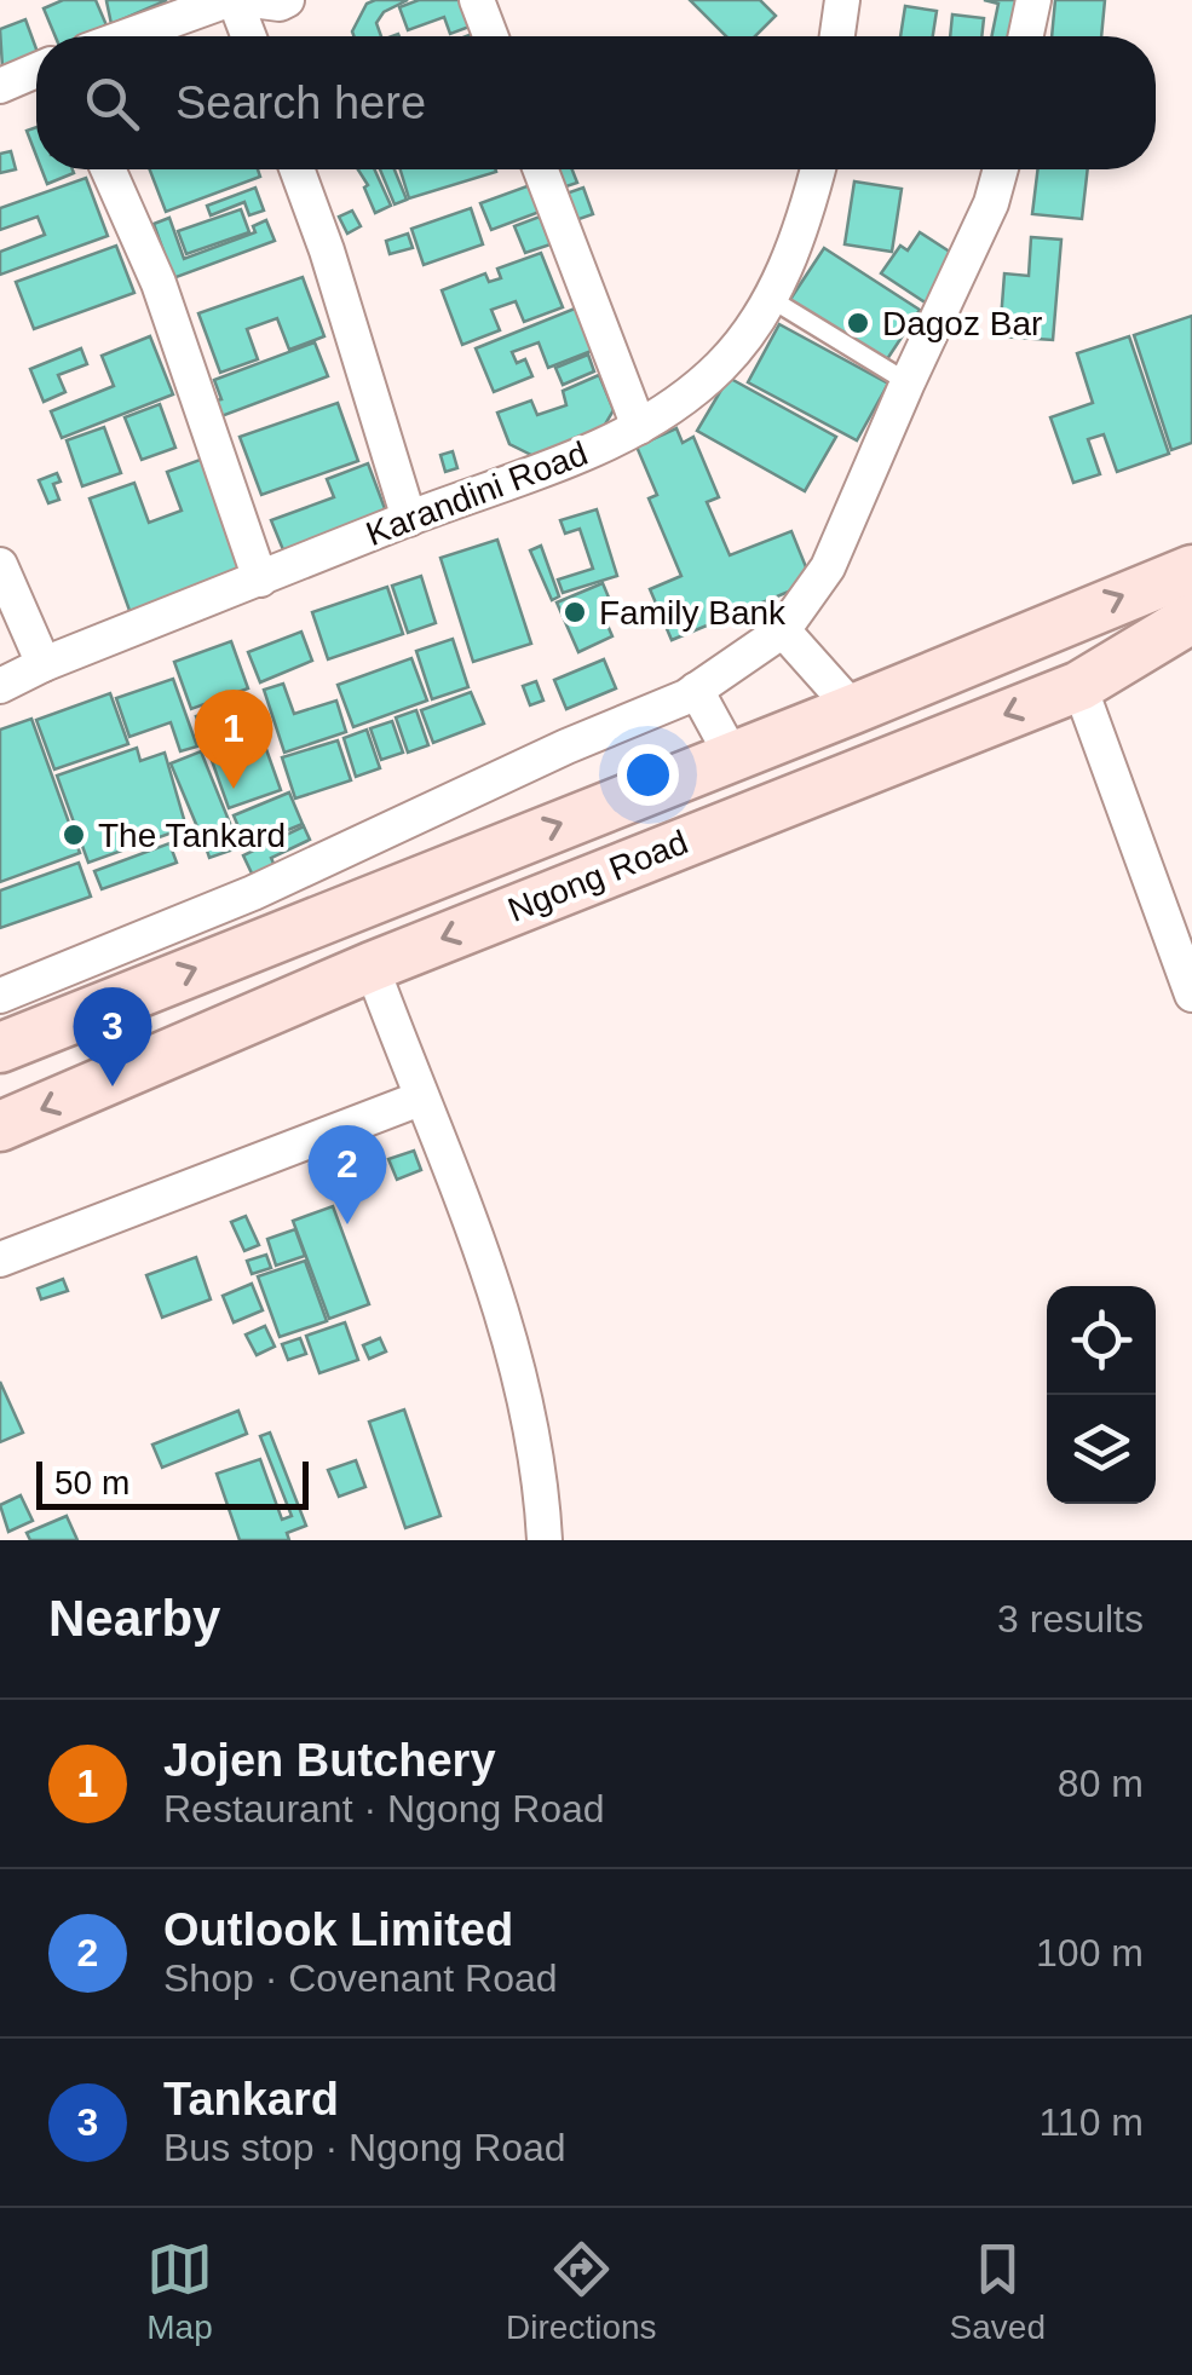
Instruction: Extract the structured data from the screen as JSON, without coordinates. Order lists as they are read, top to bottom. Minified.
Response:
{"streets":{"main road":["Ngong Road"],"street":["Karandini Road"]},"places":["Dagoz Bar","Family Bank","The Tankard"],"scale_bar":"50 m","page":{"search":"Search here","pins":["1","3","2"],"scale":"50 m","heading":["Nearby","3 results"],"list":[{"mark":"1","name":"Jojen Butchery","note":"Restaurant · Ngong Road","value":"80 m"},{"mark":"2","name":"Outlook Limited","note":"Shop · Covenant Road","value":"100 m"},{"mark":"3","name":"Tankard","note":"Bus stop · Ngong Road","value":"110 m"}],"nav":["Map","Directions","Saved"]}}
